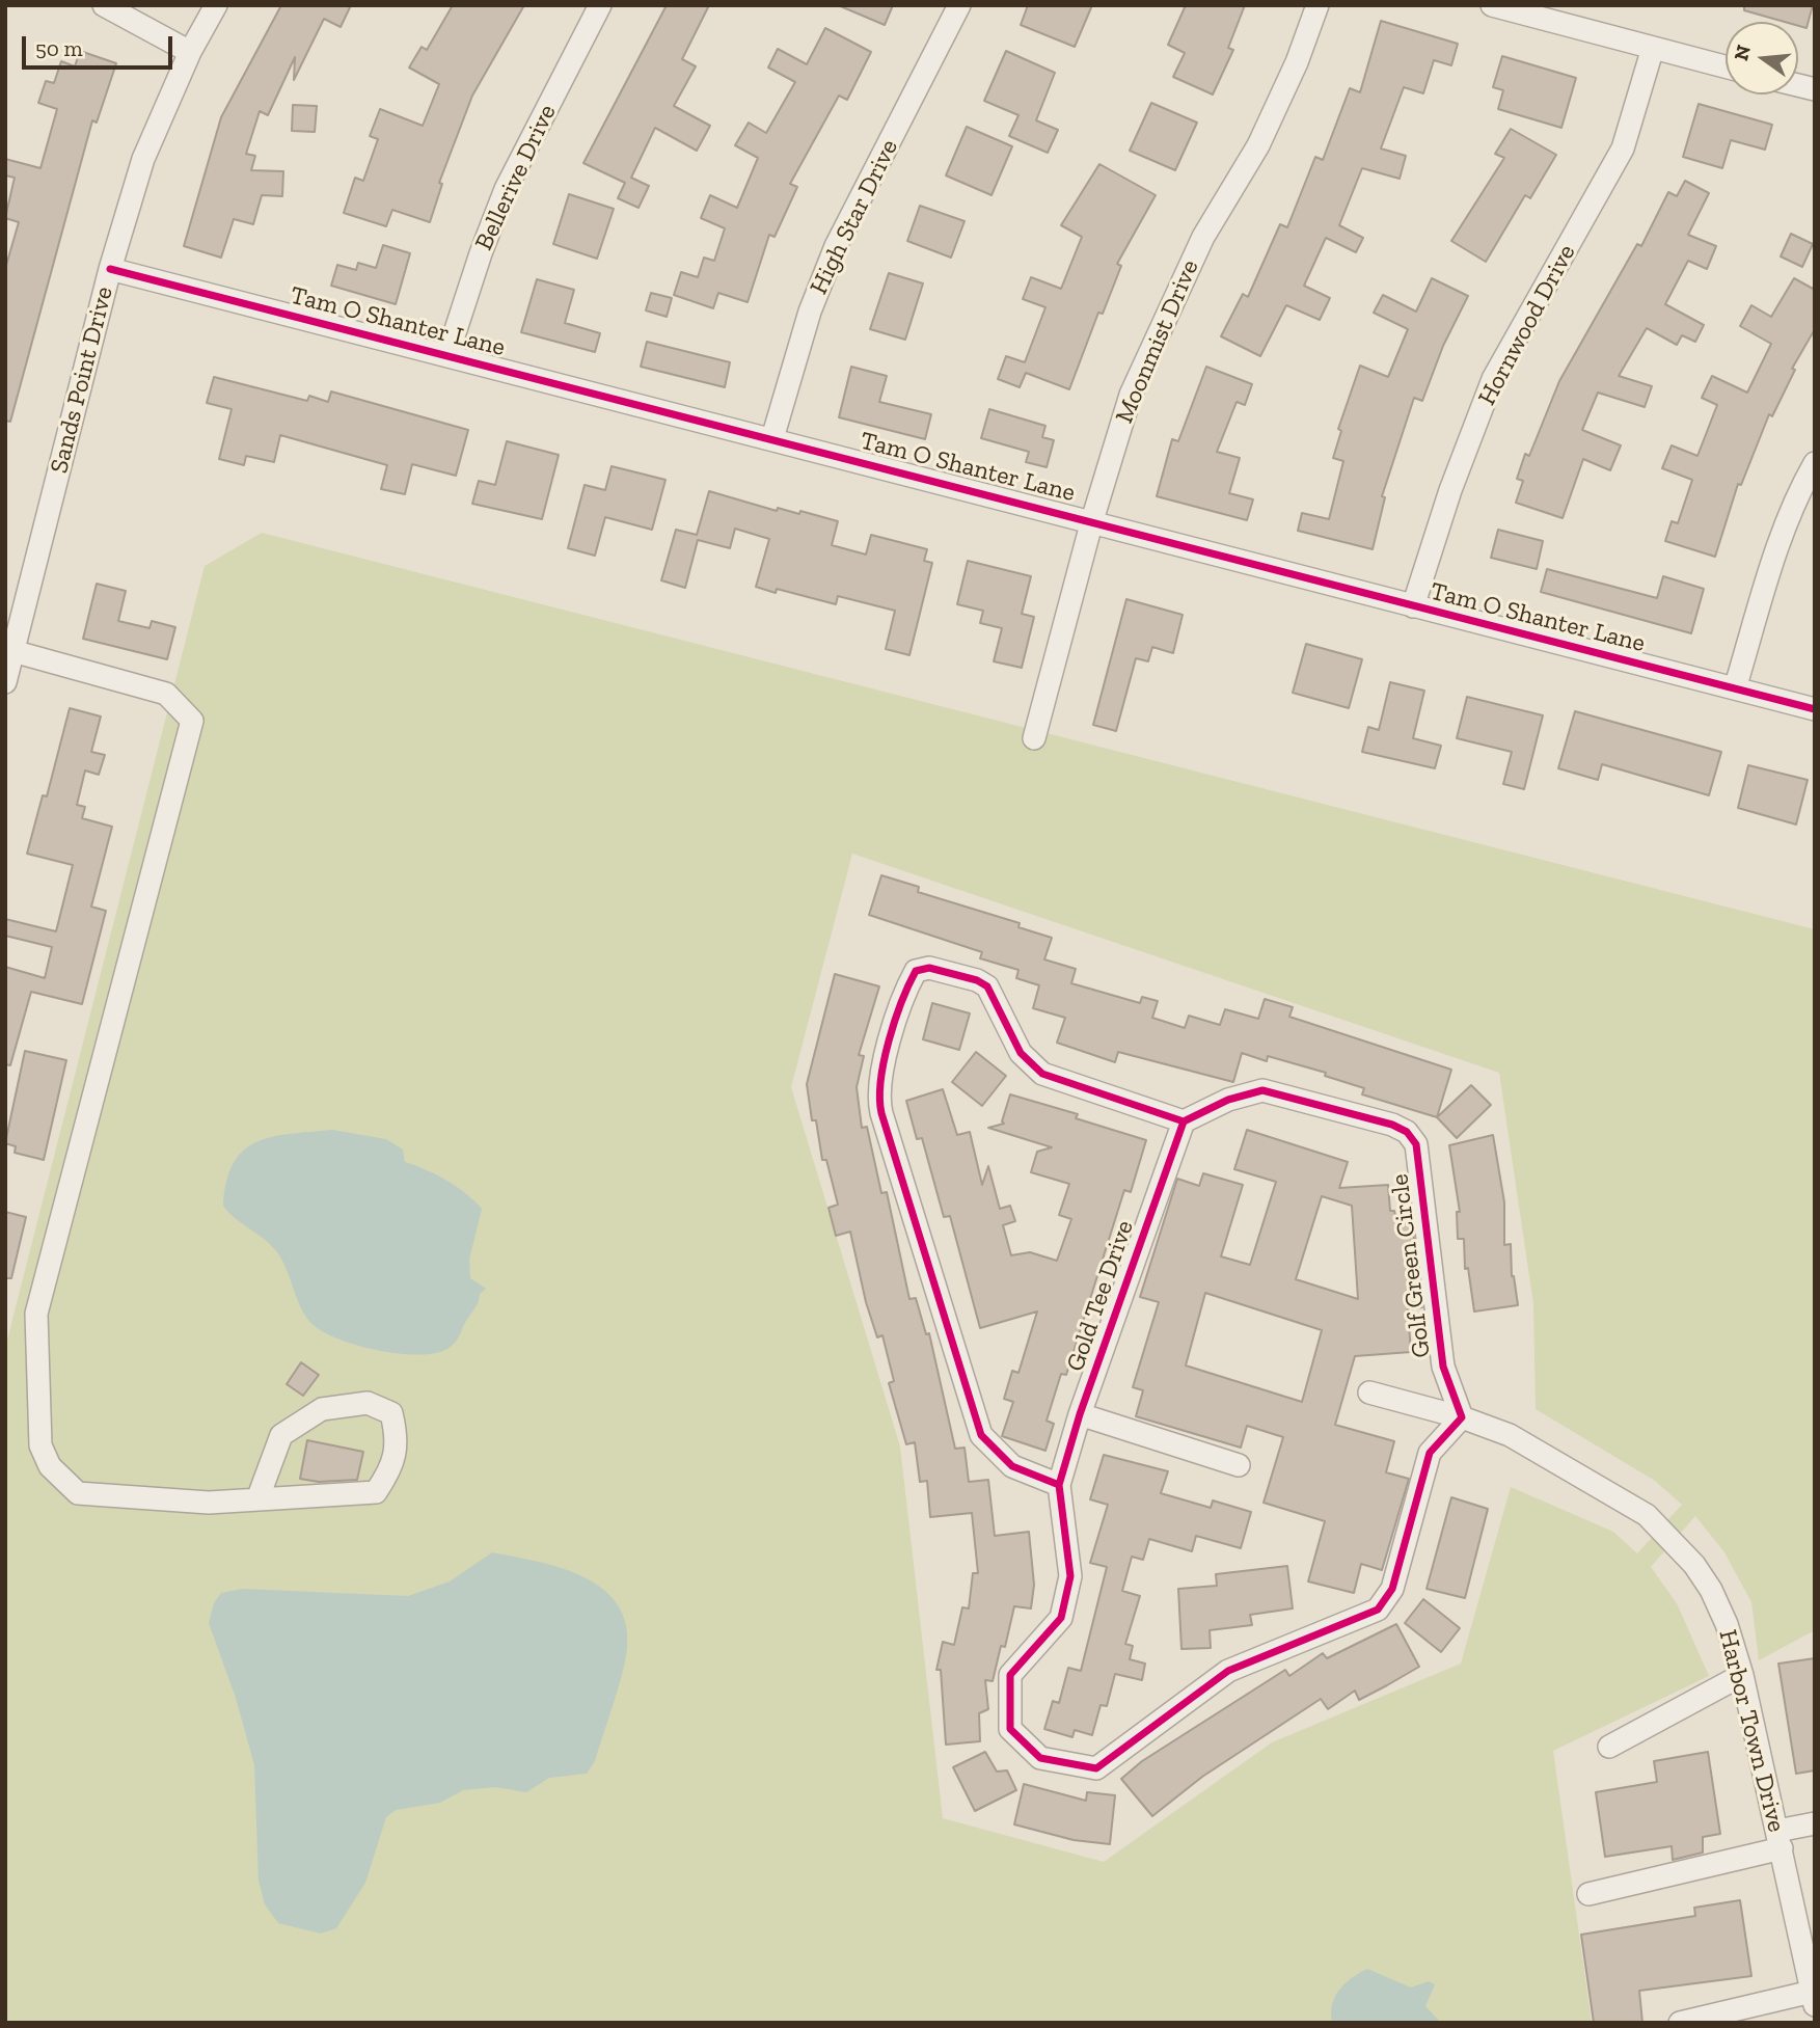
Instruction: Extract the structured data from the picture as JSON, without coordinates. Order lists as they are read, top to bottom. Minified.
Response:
{"streets":{"street":["Bellerive Drive","High Star Drive","Tam O Shanter Lane","Hornwood Drive","Moonmist Drive","Sands Point Drive","Golf Green Circle","Gold Tee Drive","Harbor Town Drive"]},"crossings":[["Bellerive Drive","Tam O Shanter Lane"],["High Star Drive","Tam O Shanter Lane"],["Tam O Shanter Lane","Hornwood Drive"],["Tam O Shanter Lane","Moonmist Drive"],["Tam O Shanter Lane","Sands Point Drive"],["Golf Green Circle","Gold Tee Drive"],["Golf Green Circle","Harbor Town Drive"]],"scale_bar":"50 m","north":"left"}
